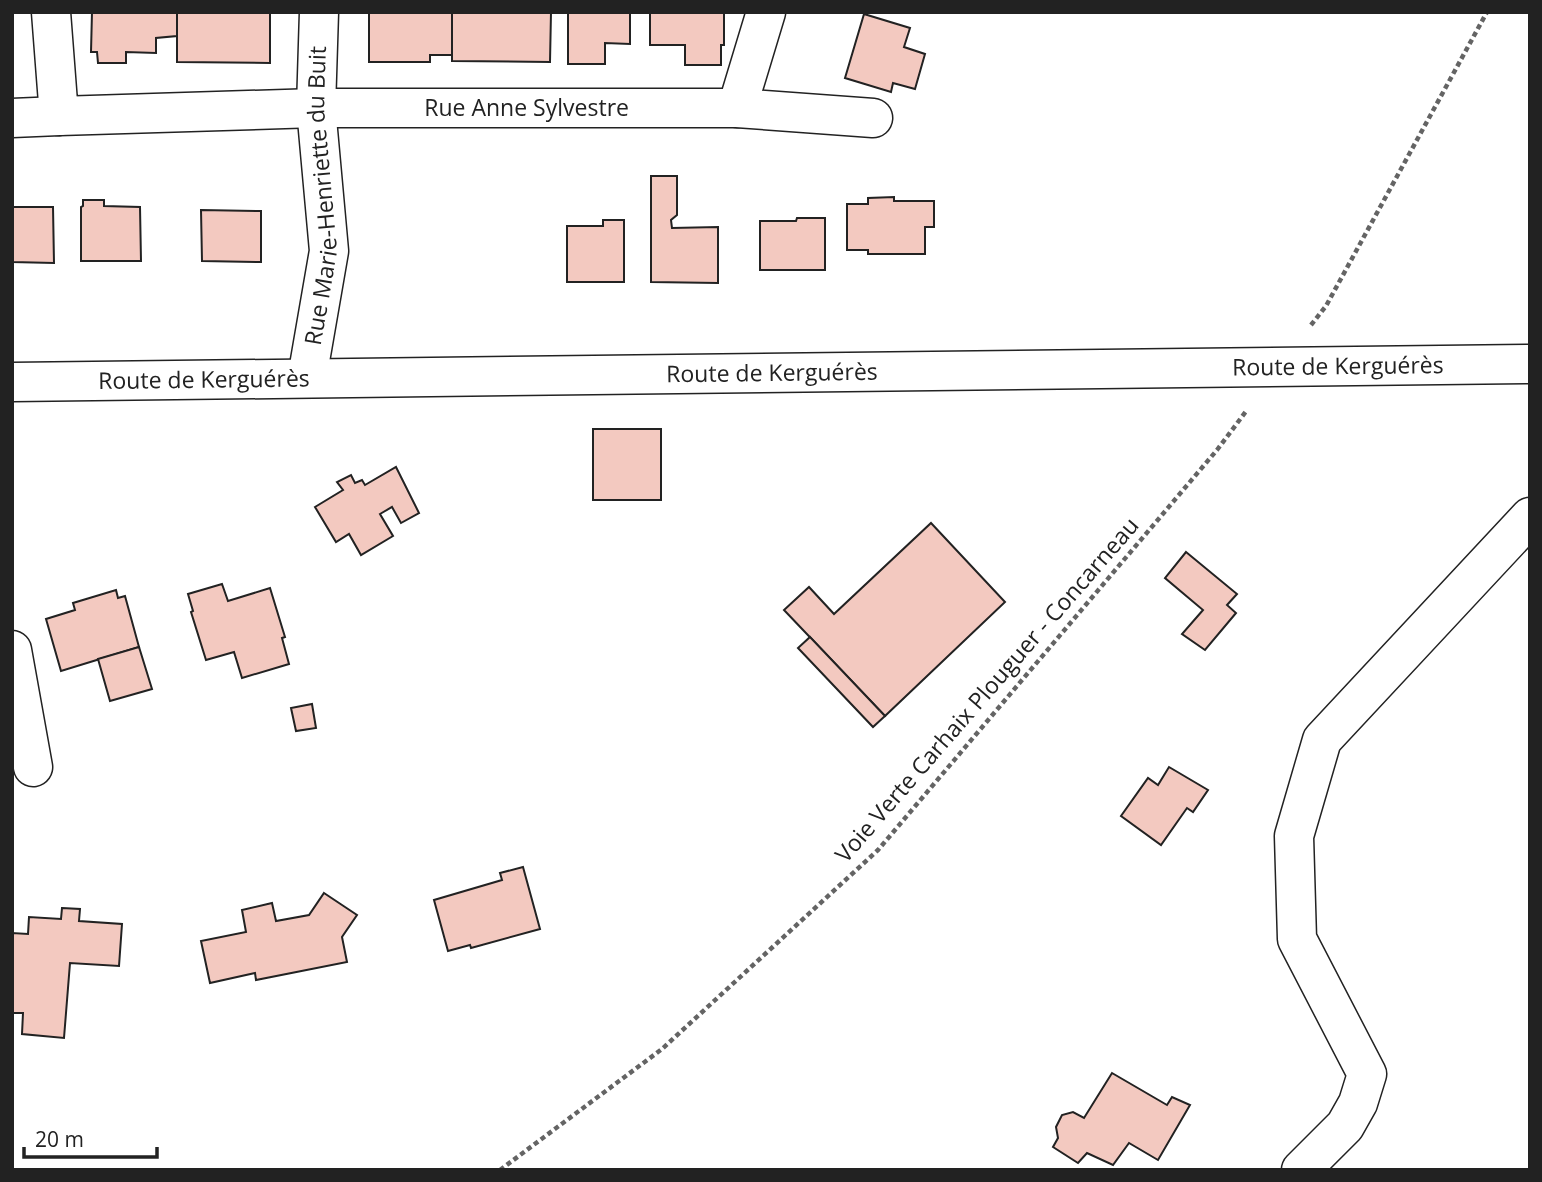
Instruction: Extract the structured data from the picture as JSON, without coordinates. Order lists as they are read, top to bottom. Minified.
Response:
{"streets":{"street":["Rue Anne Sylvestre","Rue Marie-Henriette du Buit","Route de Kerguérès"],"path":["Voie Verte Carhaix Plouguer - Concarneau"]},"crossings":[["Rue Anne Sylvestre","Rue Marie-Henriette du Buit"],["Rue Marie-Henriette du Buit","Route de Kerguérès"],["Route de Kerguérès","Voie Verte Carhaix Plouguer - Concarneau"]],"scale_bar":"20 m"}
